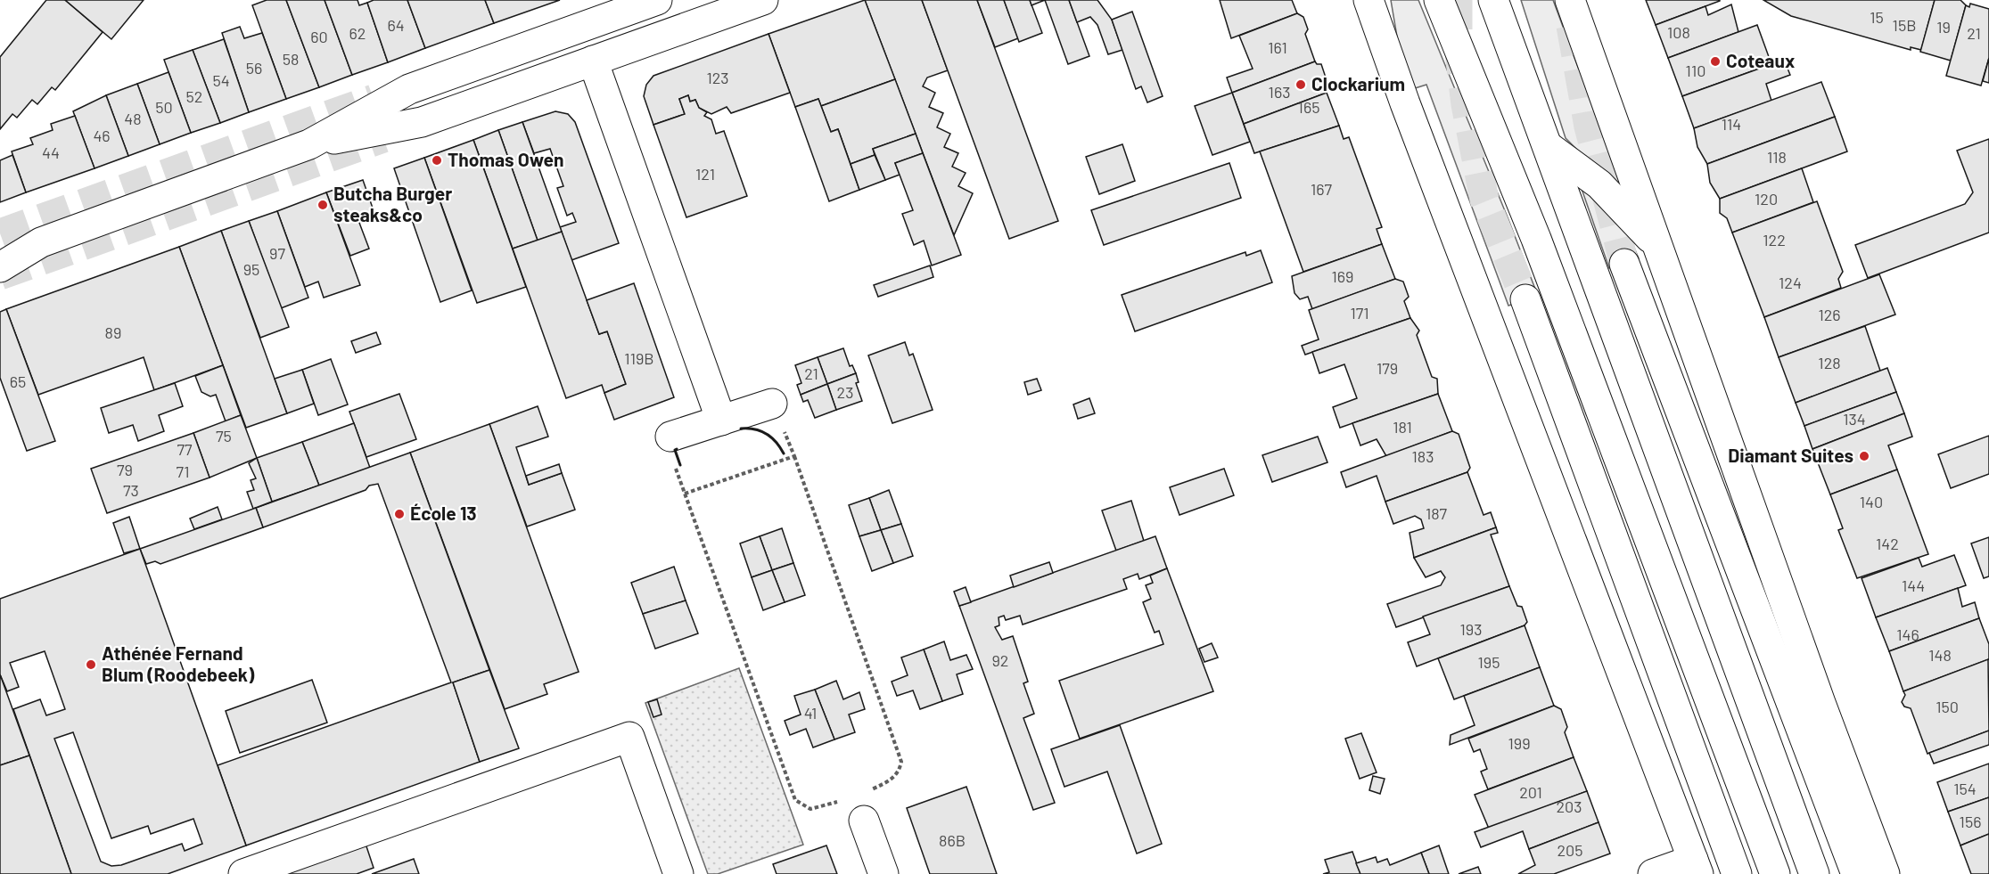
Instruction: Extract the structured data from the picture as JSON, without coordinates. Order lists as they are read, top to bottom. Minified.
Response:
{"places":["Coteaux","Clockarium","Thomas Owen","Butcha Burger steaks&co","Diamant Suites","École 13","Athénée Fernand Blum (Roodebeek)"],"house_numbers":["15","64","15B","19","108","62","21","60","161","58","56","110","123","54","163","52","50","165","48","114","46","44","118","121","167","120","122","97","95","169","124","171","126","89","119B","128","179","21","65","23","134","181","75","77","183","79","71","73","140","187","142","144","193","146","148","92","195","150","41","199","154","201","203","156","86B","205"]}
